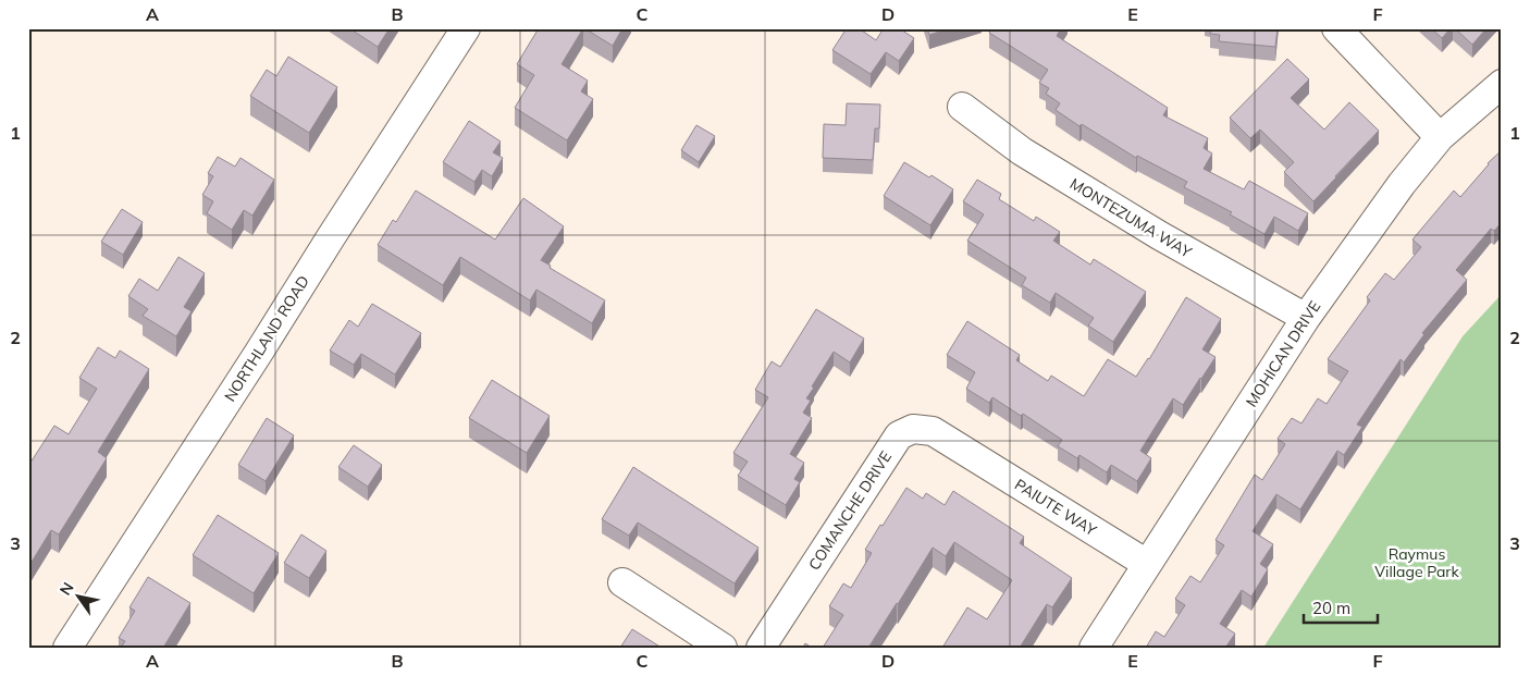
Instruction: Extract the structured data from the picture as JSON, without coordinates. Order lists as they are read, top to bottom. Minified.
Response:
{"streets":{"street":["MONTEZUMA WAY","NORTHLAND ROAD","MOHICAN DRIVE","PAIUTE WAY","COMANCHE DRIVE"]},"crossings":[["MONTEZUMA WAY","MOHICAN DRIVE"],["MOHICAN DRIVE","PAIUTE WAY"],["PAIUTE WAY","COMANCHE DRIVE"]],"parks":["Raymus Village Park"],"scale_bar":"20 m","north":"top left","grid":{"columns":["A","B","C","D","E","F"],"rows":["1","2","3"]}}
